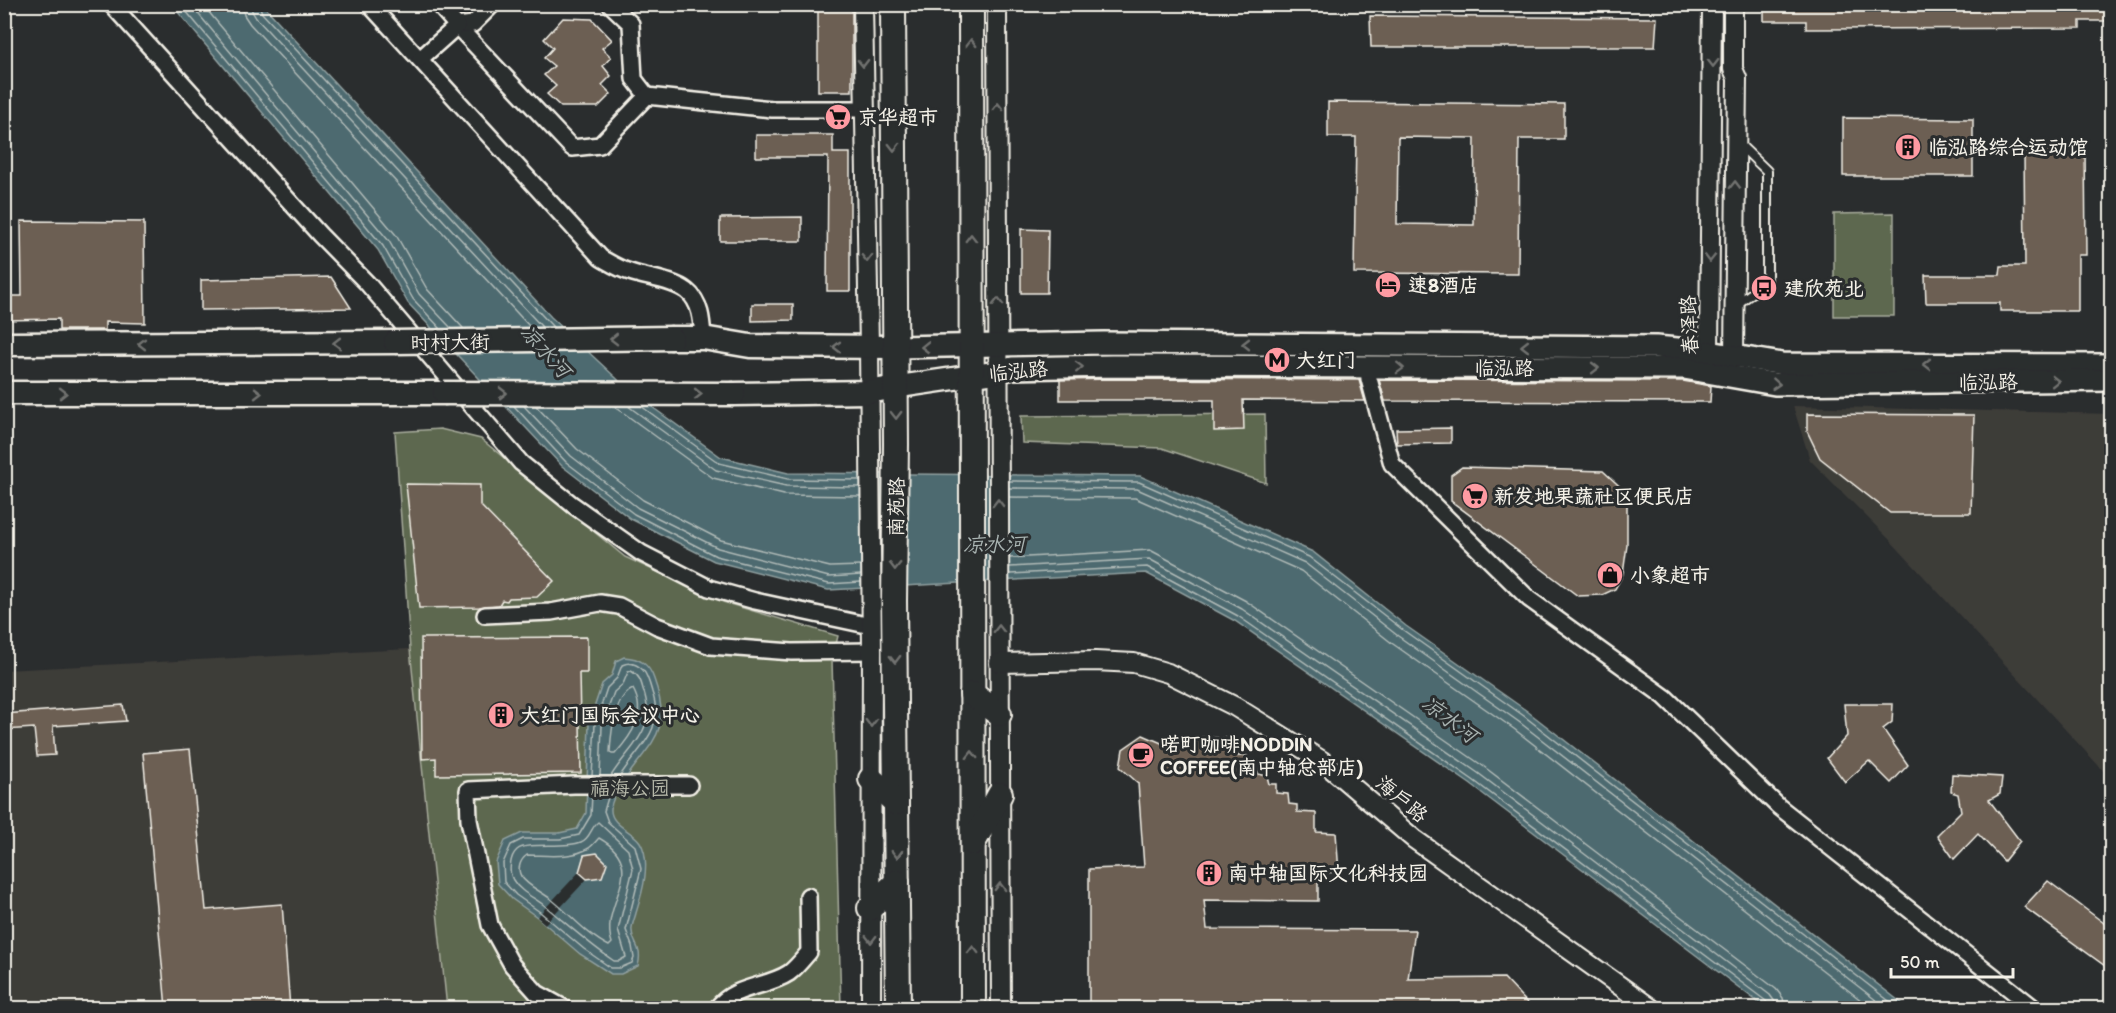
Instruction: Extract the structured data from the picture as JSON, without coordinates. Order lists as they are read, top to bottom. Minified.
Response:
{"streets":{"highway":["南苑路"],"main road":["时村大街","临泓路"],"street":["春泽路","海户路"]},"crossings":[["春泽路","临泓路"],["时村大街","临泓路"],["时村大街","南苑路"],["临泓路","南苑路"]],"water":["凉水河"],"parks":["福海公园"],"places":{"supermarket":["京华超市","新发地果蔬社区便民店"],"building":["临泓路综合运动馆","大红门国际会议中心","南中轴国际文化科技园"],"hotel":["速8酒店"],"bus stop":["建欣苑北"],"metro station":["大红门"],"shop":["小象超市"],"cafe":["喏町咖啡NODDIN COFFEE(南中轴总部店)"]},"scale_bar":"50 m"}
